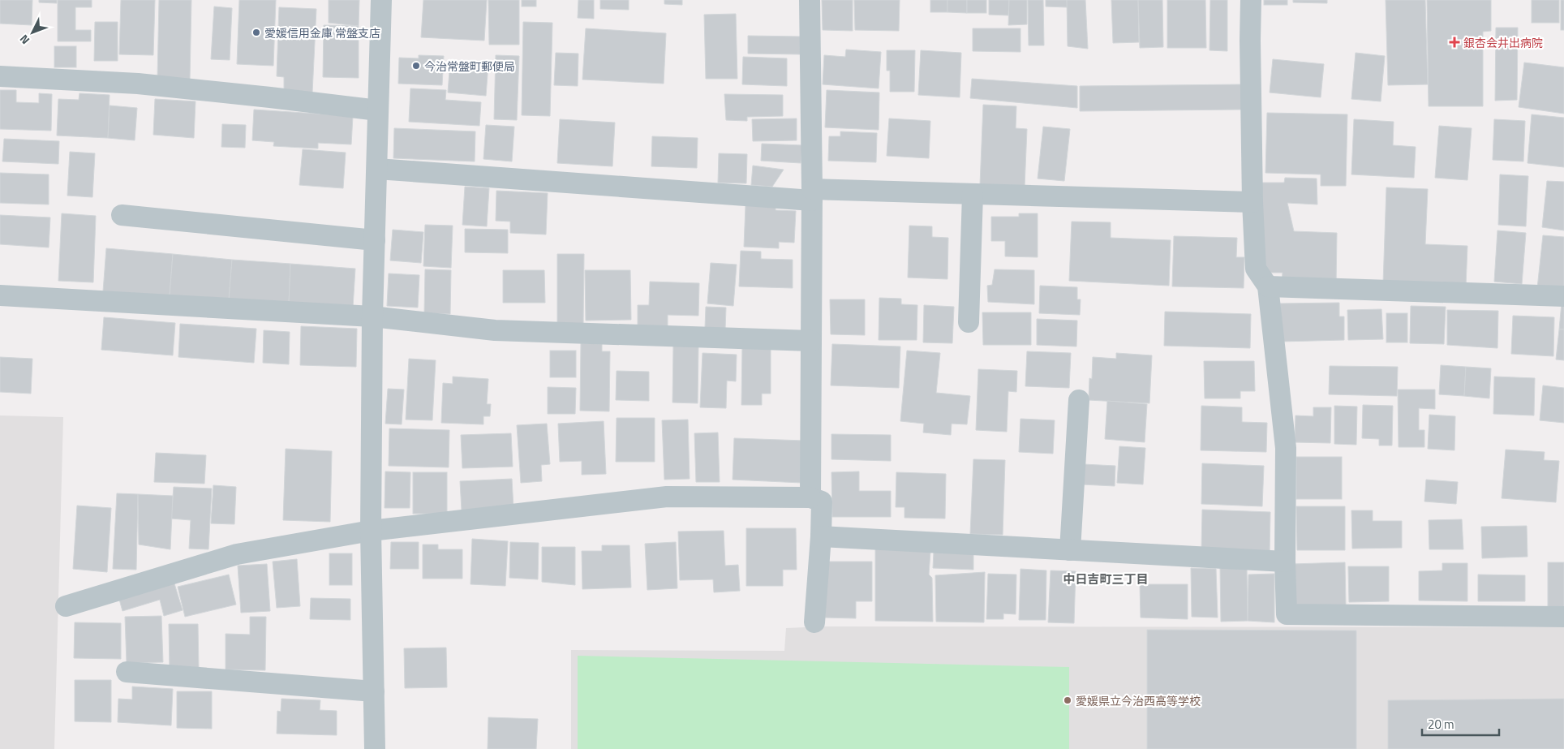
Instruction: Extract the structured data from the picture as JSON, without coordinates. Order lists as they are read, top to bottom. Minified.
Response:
{"districts":["中日吉町三丁目"],"places":{"other":["愛媛信用金庫 常盤支店","今治常盤町郵便局","愛媛県立今治西高等学校"],"health":["銀杏会井出病院"]},"scale_bar":"20 m","north":"bottom left"}
